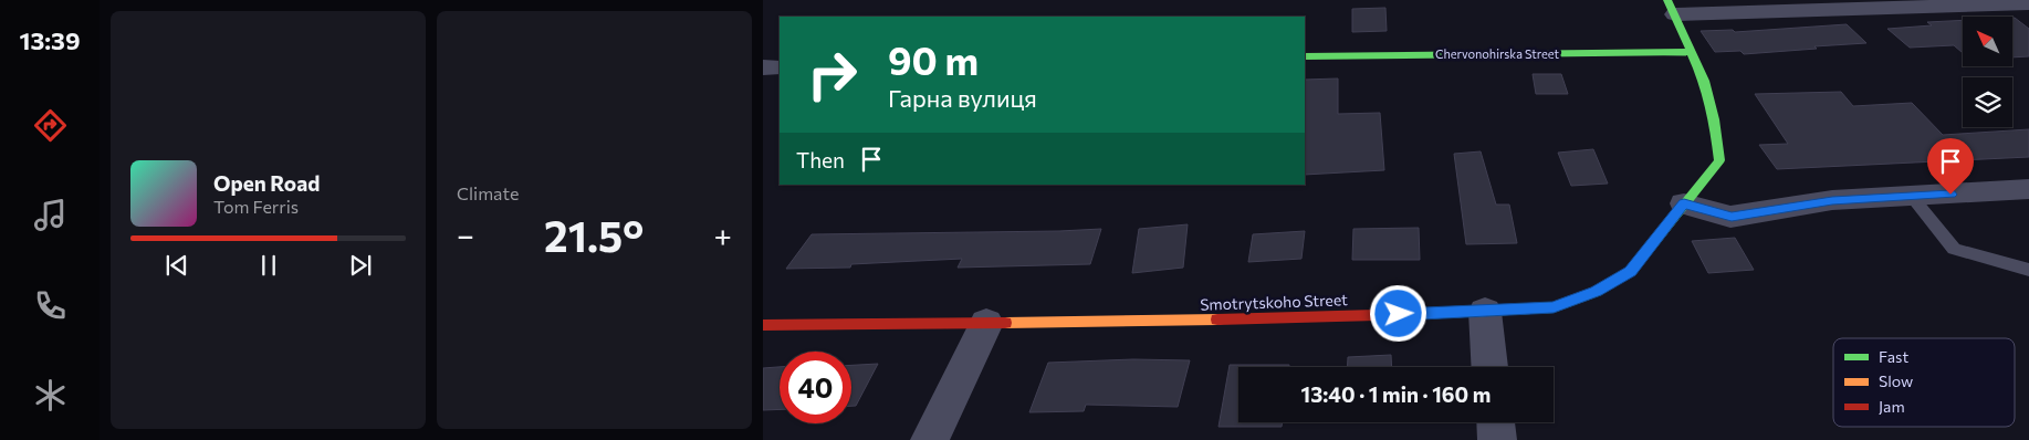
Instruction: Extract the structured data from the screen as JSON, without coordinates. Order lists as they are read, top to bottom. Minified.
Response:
{"streets":{"street":["Chervonohirska Street","Smotrytskoho Street"]},"crossings":[["Chervonohirska Street","Smotrytskoho Street"]],"legend":["Fast","Slow","Jam"],"north":"top left","page":{"tabs":"13:39","tile":"Climate","turn":["90 m","Гарна вулиця"],"then":"Then","song":["Open Road","Tom Ferris"],"heat":["−","21.5°","+"],"limit":"40","trip":"13:40 · 1 min · 160 m"}}
